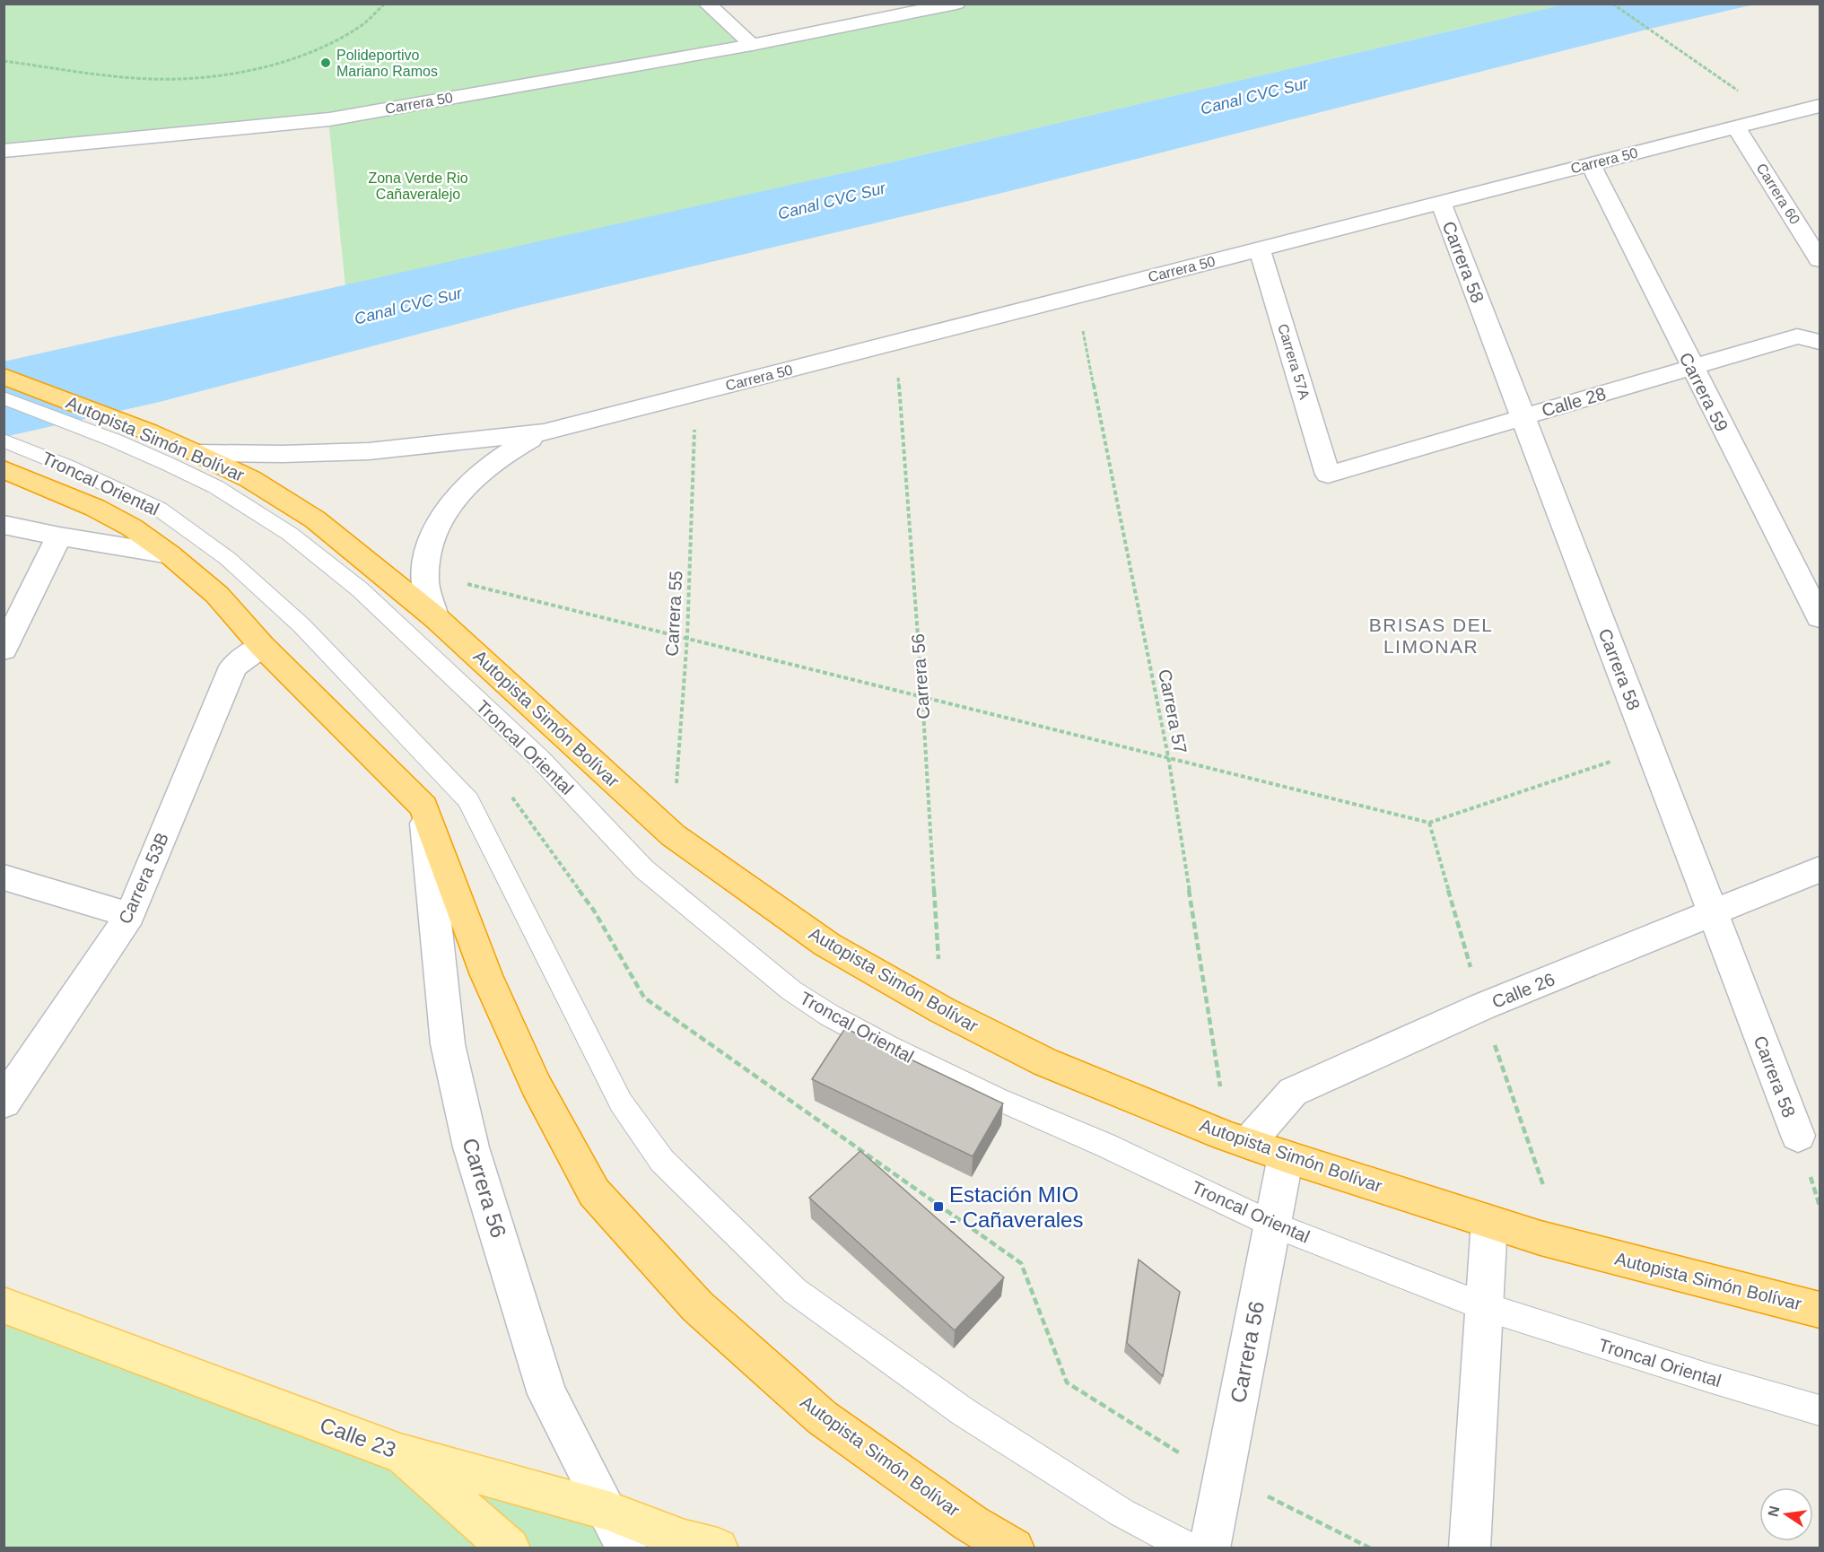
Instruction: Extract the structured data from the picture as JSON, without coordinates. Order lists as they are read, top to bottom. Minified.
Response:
{"streets":{"highway":["Autopista Simón Bolívar"],"main road":["Calle 23"],"street":["Carrera 50","Carrera 60","Carrera 58","Carrera 57A","Carrera 59","Calle 28","Carrera 56","Carrera 53B","Calle 26"],"lane":["Troncal Oriental"],"path":["Carrera 55","Carrera 57"]},"crossings":[["Carrera 50","Carrera 60"],["Carrera 50","Carrera 58"],["Carrera 50","Carrera 57A"],["Carrera 50","Carrera 59"],["Carrera 50","Autopista Simón Bolívar"],["Carrera 50","Carrera 55"],["Carrera 50","Carrera 56"],["Carrera 50","Carrera 57"],["Carrera 58","Calle 28"],["Carrera 58","Calle 26"],["Carrera 57A","Calle 28"],["Carrera 59","Calle 28"],["Autopista Simón Bolívar","Carrera 55"],["Autopista Simón Bolívar","Carrera 56"],["Autopista Simón Bolívar","Carrera 57"],["Autopista Simón Bolívar","Carrera 53B"],["Autopista Simón Bolívar","Calle 26"],["Troncal Oriental","Carrera 56"],["Carrera 56","Calle 23"],["Carrera 57","Calle 26"]],"districts":["BRISAS DEL LIMONAR"],"water":["Canal CVC Sur"],"parks":["Zona Verde Rio Cañaveralejo"],"places":{"other":["Polideportivo Mariano Ramos"],"transit":["Estación MIO - Cañaverales"]},"north":"left"}
